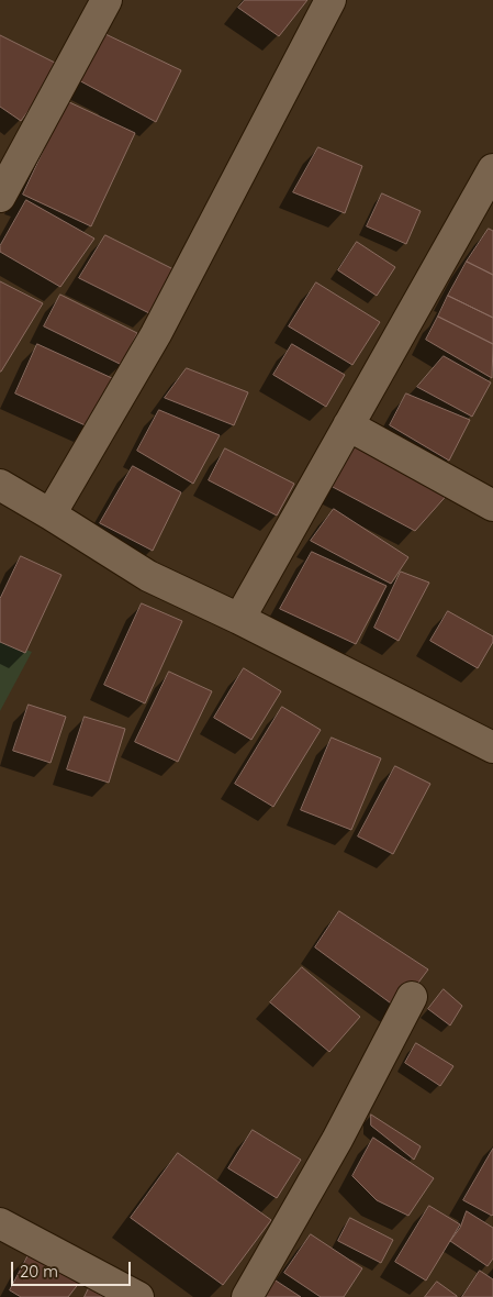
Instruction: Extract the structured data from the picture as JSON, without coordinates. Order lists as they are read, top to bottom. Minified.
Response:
{"scale_bar":"20 m"}
